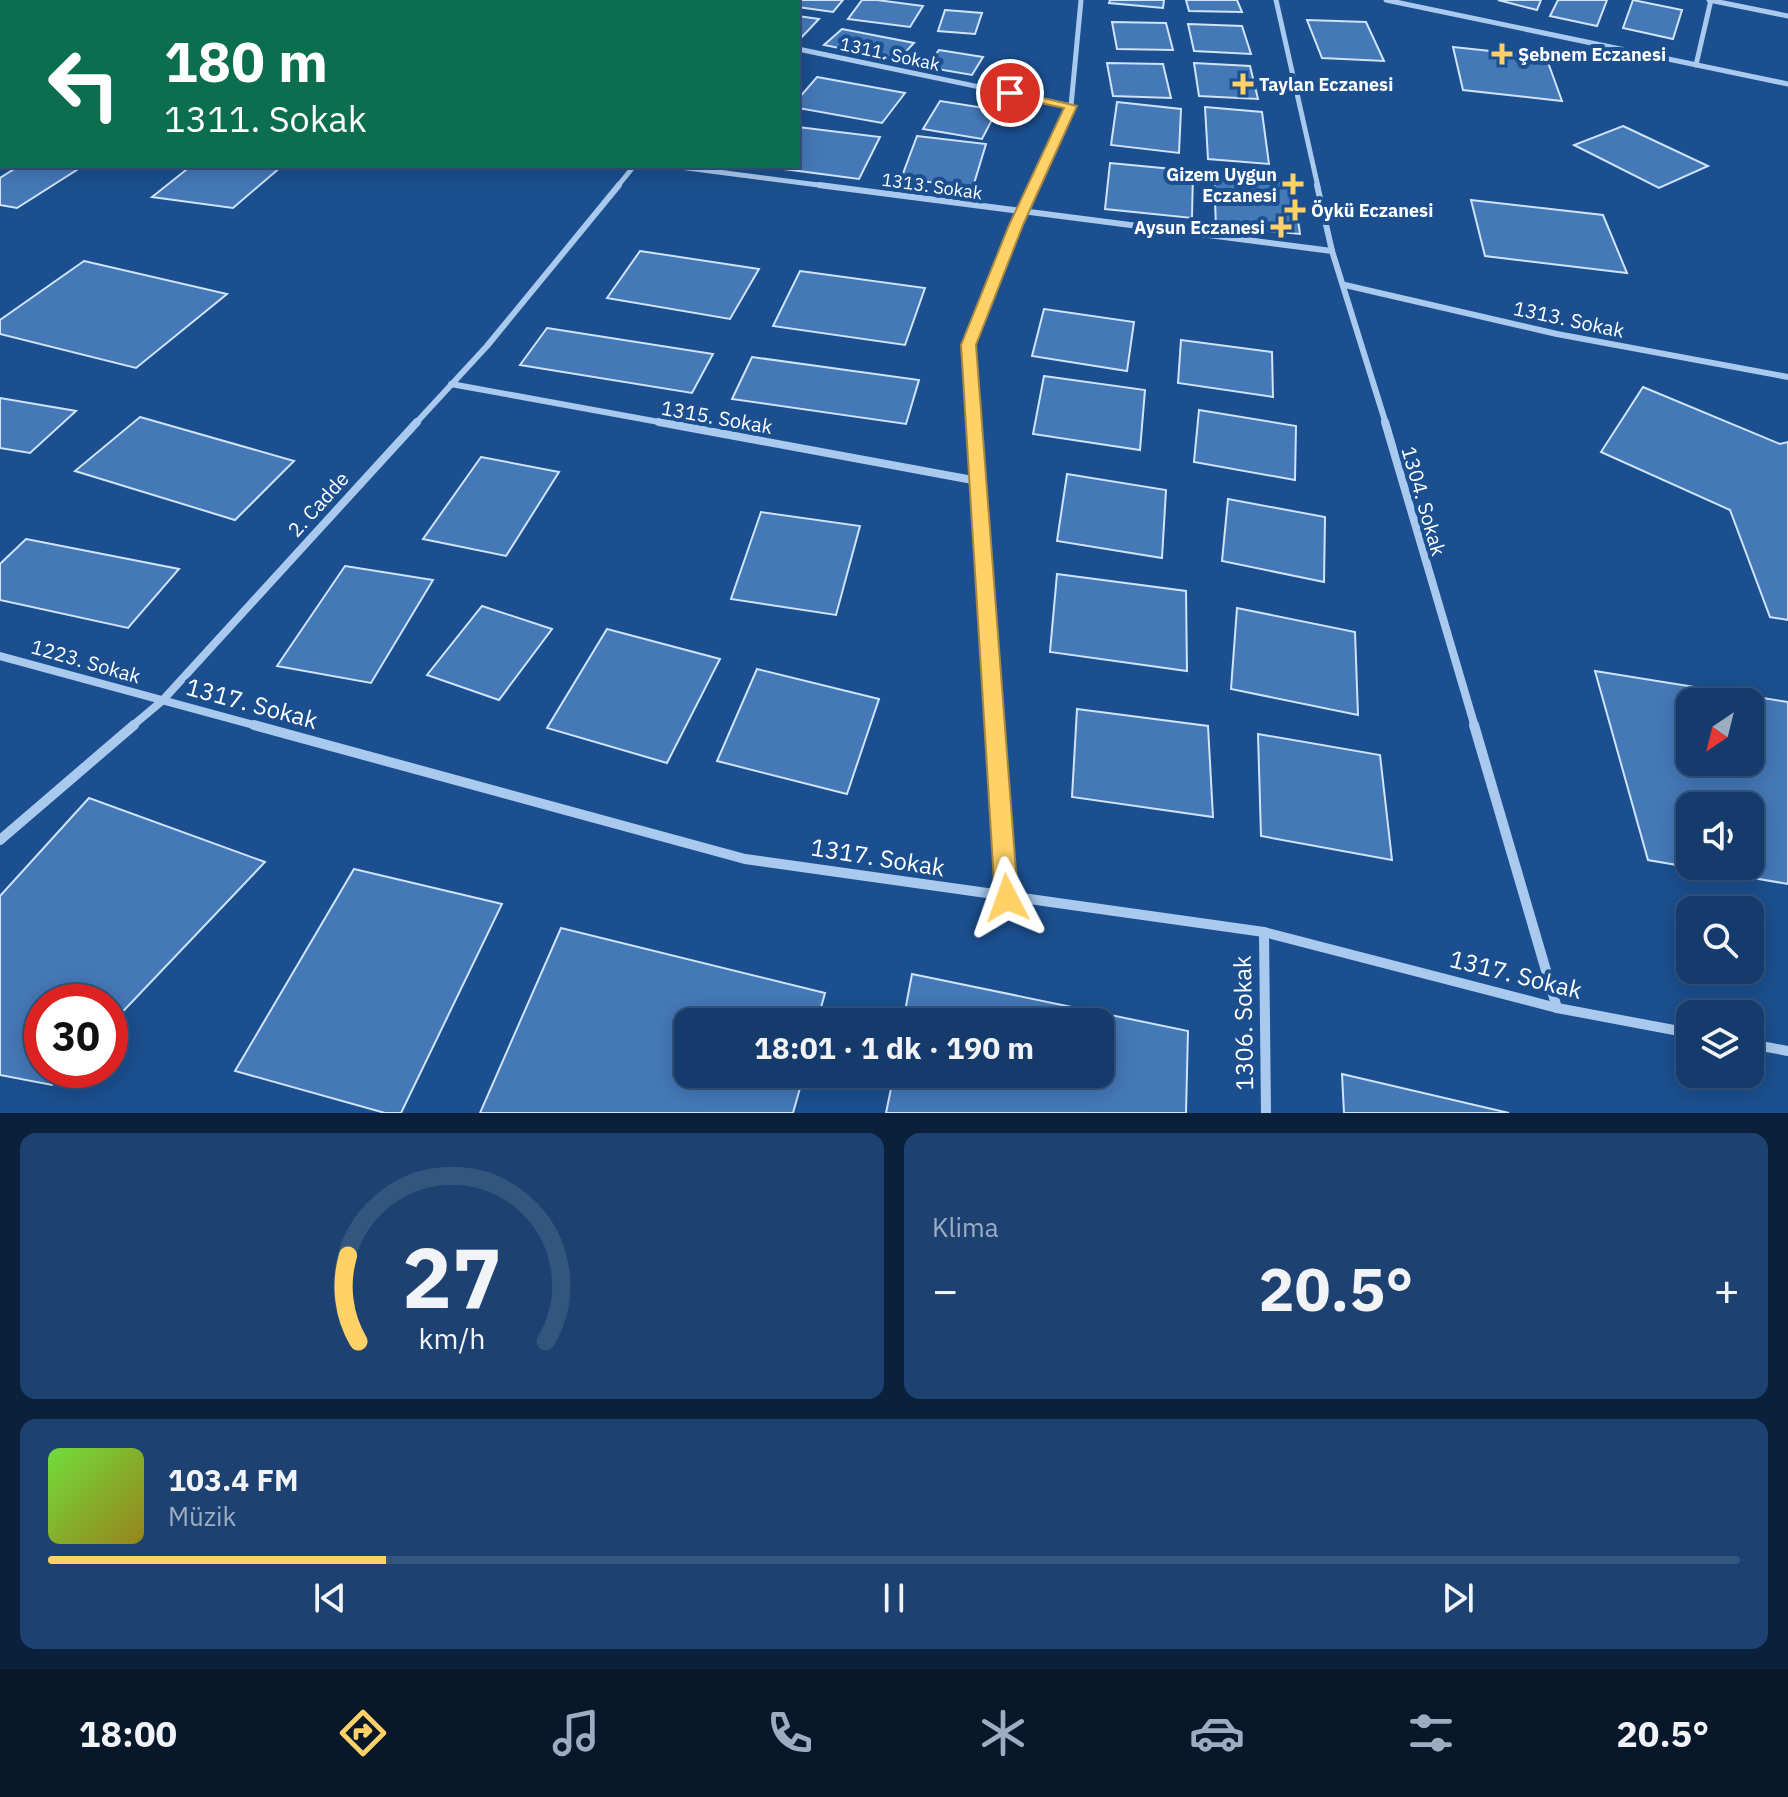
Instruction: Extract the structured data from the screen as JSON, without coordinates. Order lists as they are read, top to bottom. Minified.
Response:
{"streets":{"street":["1311. Sokak","1313. Sokak","1315. Sokak","1304. Sokak","2. Cadde","1223. Sokak","1317. Sokak","1306. Sokak"]},"crossings":[["1313. Sokak","1304. Sokak"],["1315. Sokak","2. Cadde"],["1304. Sokak","1317. Sokak"],["2. Cadde","1223. Sokak"],["2. Cadde","1317. Sokak"],["1223. Sokak","1317. Sokak"],["1317. Sokak","1306. Sokak"]],"places":{"health":["Şebnem Eczanesi","Taylan Eczanesi","Gizem Uygun Eczanesi","Öykü Eczanesi","Aysun Eczanesi"]},"north":"bottom left","page":{"turn":["180 m","1311. Sokak"],"limit":"30","trip":"18:01 · 1 dk · 190 m","tile":"Klima","heat":["−","20.5°","+"],"song":["103.4 FM","Müzik"],"tabs":["18:00","20.5°"],"gauge":["27","km/h"]}}
